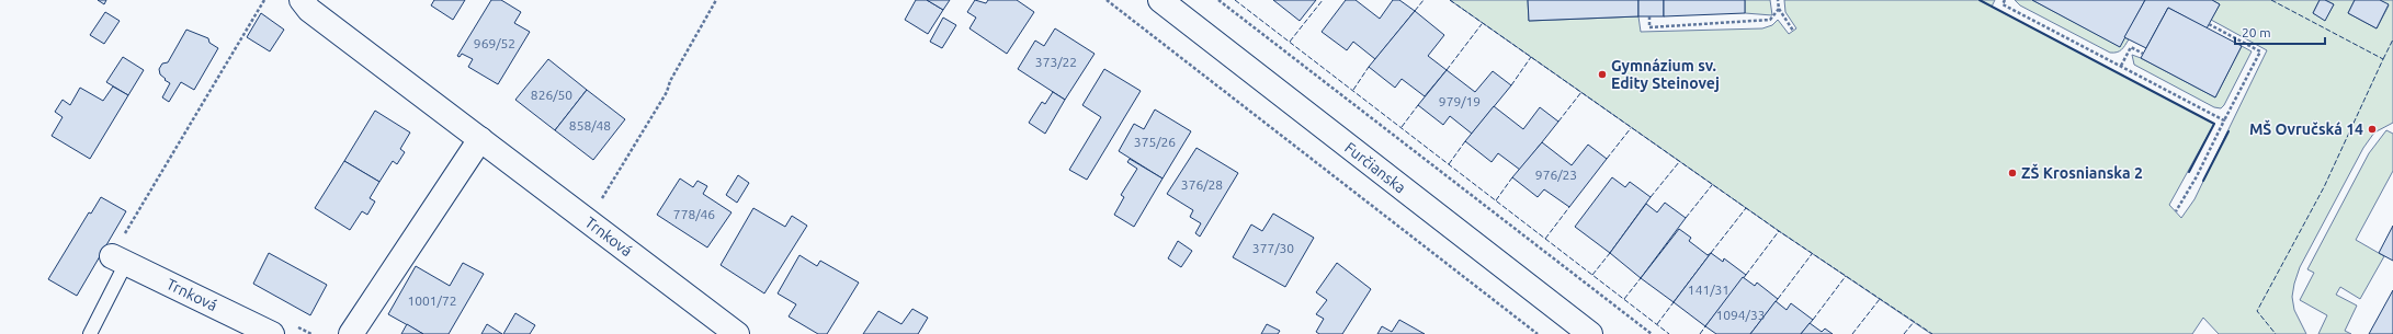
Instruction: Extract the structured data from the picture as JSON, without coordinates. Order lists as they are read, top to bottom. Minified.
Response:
{"streets":{"street":["Furčianska","Trnková"]},"places":["Gymnázium sv. Edity Steinovej","MŠ Ovručská 14","ZŠ Krosnianska 2"],"house_numbers":["969/52","373/22","826/50","979/19","858/48","375/26","976/23","376/28","778/46","377/30","141/31","1001/72","1094/33"],"scale_bar":"20 m"}
